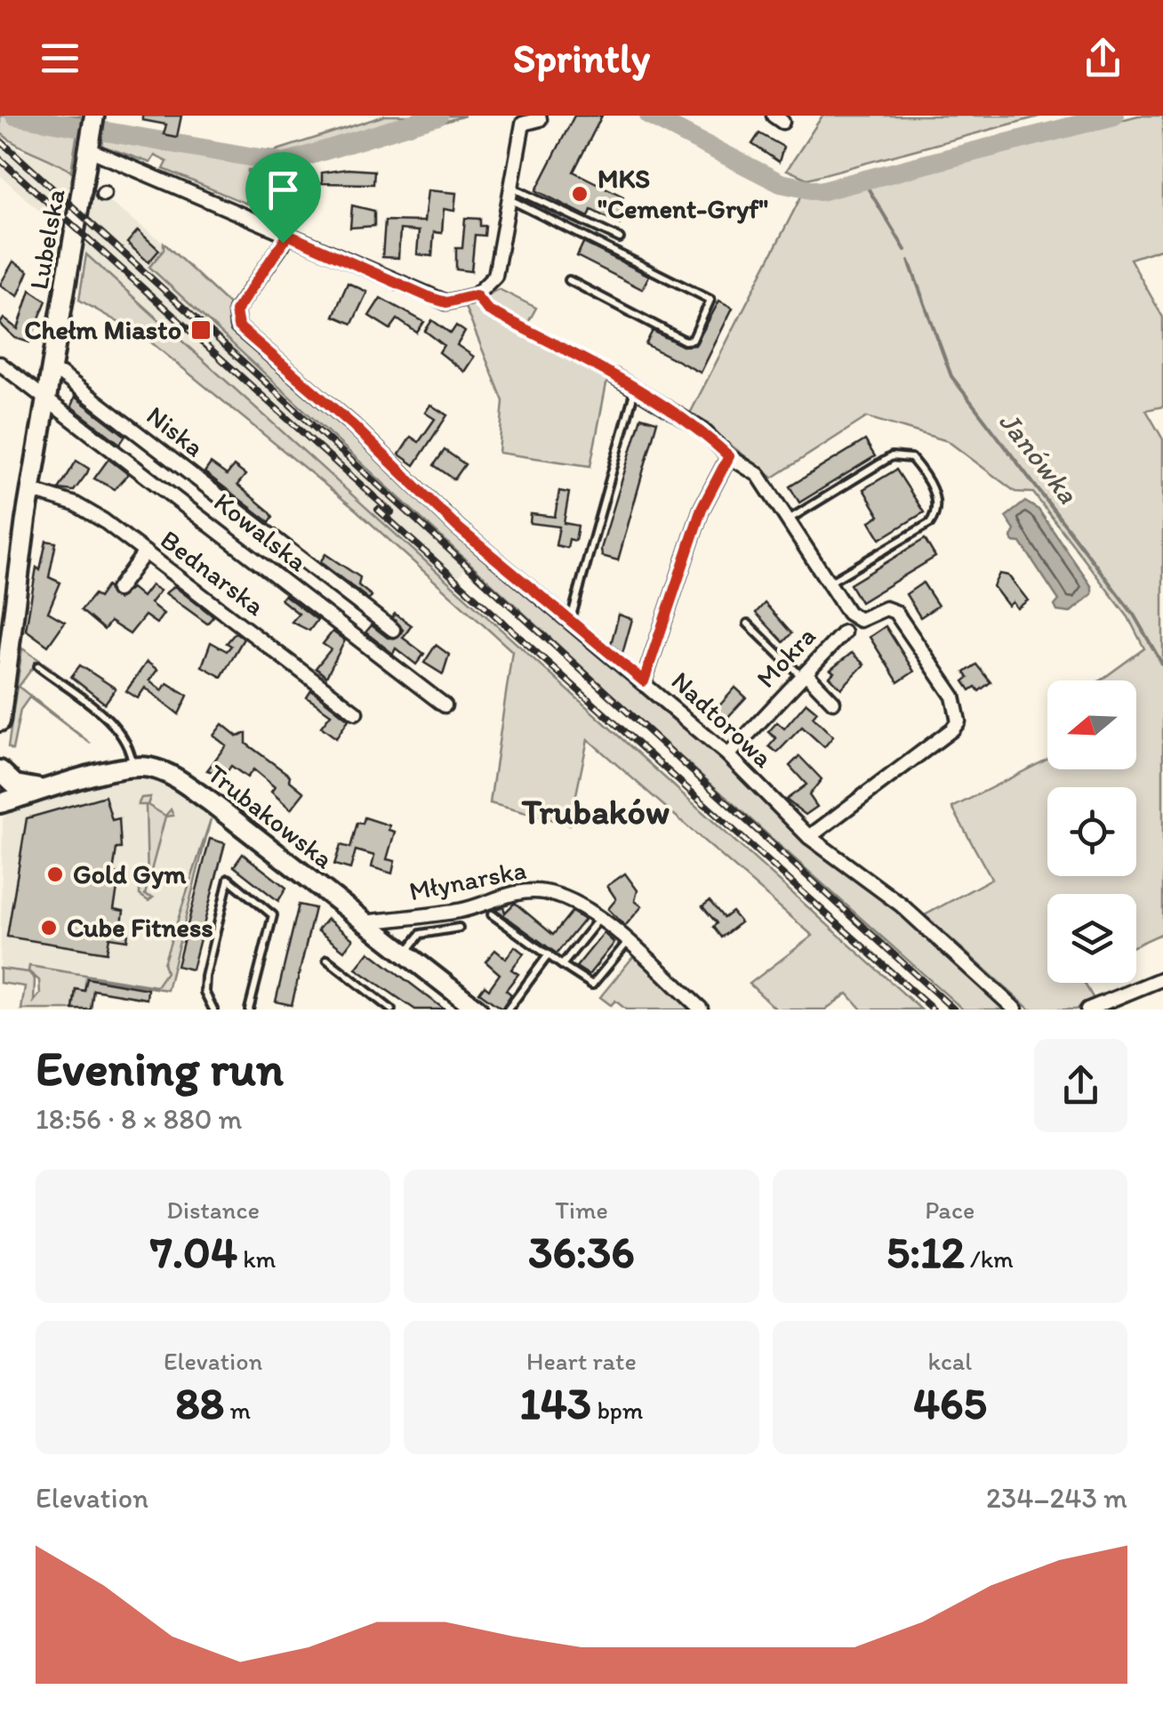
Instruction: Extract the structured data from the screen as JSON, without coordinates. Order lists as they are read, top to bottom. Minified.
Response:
{"streets":{"main road":["Lubelska","Trubakowska"],"street":["Niska","Kowalska","Bednarska","Mokra","Nadtorowa","Młynarska"]},"crossings":[["Lubelska","Niska"],["Lubelska","Kowalska"],["Lubelska","Bednarska"],["Mokra","Nadtorowa"],["Trubakowska","Młynarska"]],"districts":["Trubaków"],"water":["Janówka"],"places":{"other":["MKS \"Cement-Gryf\"","Gold Gym","Cube Fitness"],"transit":["Chełm Miasto"]},"north":"left","page":{"header":"Sprintly","heading":["Evening run","18:56 · 8 × 880 m"],"stats":[["Distance","7.04 km"],["Time","36:36"],["Pace","5:12 /km"],["Elevation","88 m"],["Heart rate","143 bpm"],["kcal","465"]],"chart":["Elevation","234–243 m"]}}
